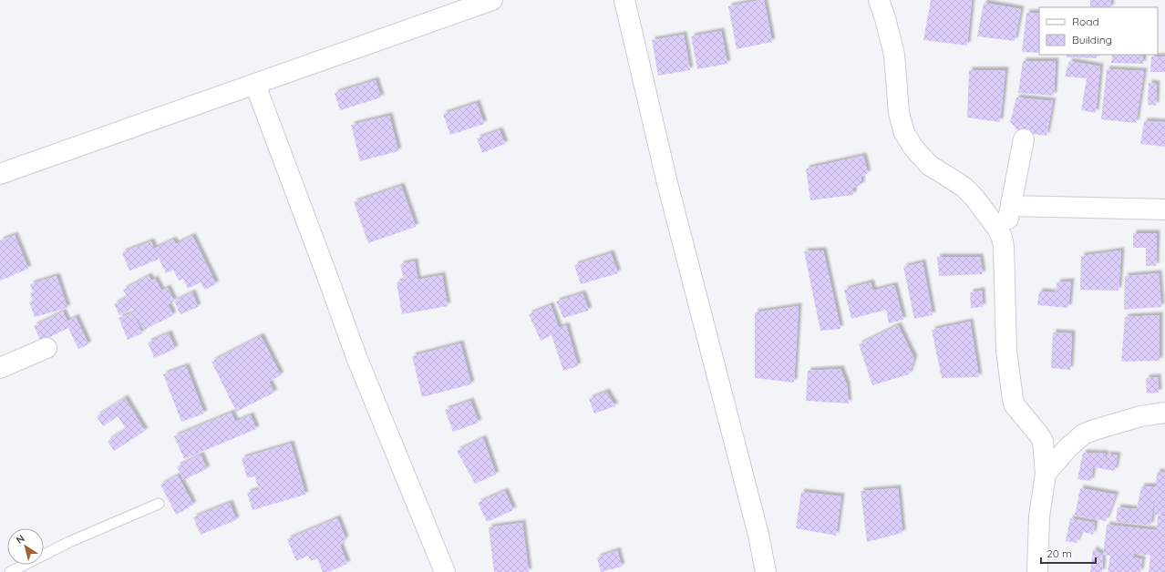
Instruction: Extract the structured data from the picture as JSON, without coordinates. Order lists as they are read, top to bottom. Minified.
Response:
{"legend":["Road","Building"],"scale_bar":"20 m","north":"top left"}
